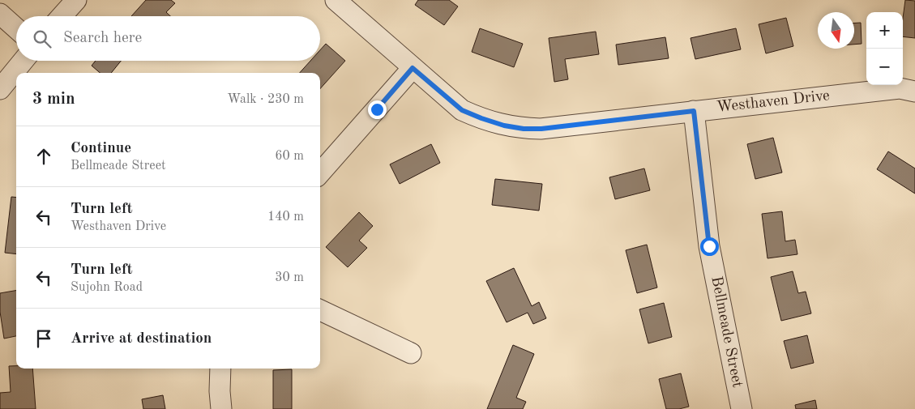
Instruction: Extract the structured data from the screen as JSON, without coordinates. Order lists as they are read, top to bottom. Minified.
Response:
{"streets":{"street":["Westhaven Drive","Bellmeade Street"]},"crossings":[["Westhaven Drive","Bellmeade Street"]],"north":"bottom","page":{"map_buttons":["+","−"],"search":"Search here","heading":["3 min","Walk · 230 m"],"list":[["Continue","Bellmeade Street","60 m"],["Turn left","Westhaven Drive","140 m"],["Turn left","Sujohn Road","30 m"],"Arrive at destination"]}}
